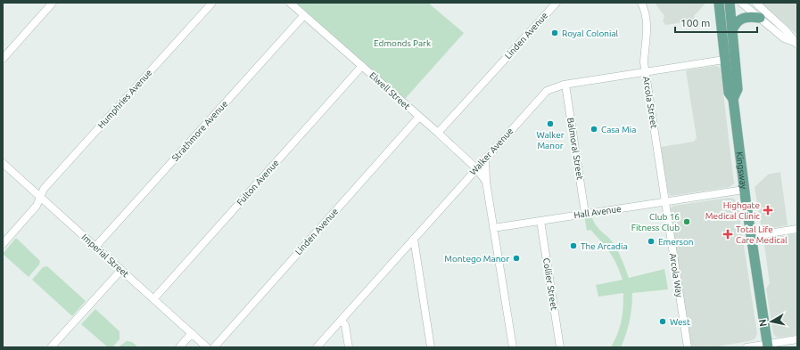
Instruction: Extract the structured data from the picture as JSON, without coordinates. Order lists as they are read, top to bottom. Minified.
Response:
{"streets":{"main road":["Kingsway"],"street":["Linden Avenue","Elwell Street","Humphries Avenue","Arcola Street","Strathmore Avenue","Balmoral Street","Walker Avenue","Fulton Avenue","Hall Avenue","Imperial Street","Arcola Way","Collier Street"]},"crossings":[["Linden Avenue","Elwell Street"],["Elwell Street","Strathmore Avenue"],["Elwell Street","Walker Avenue"],["Elwell Street","Fulton Avenue"],["Elwell Street","Hall Avenue"],["Humphries Avenue","Imperial Street"],["Arcola Street","Walker Avenue"],["Arcola Street","Hall Avenue"],["Arcola Street","Arcola Way"],["Strathmore Avenue","Imperial Street"],["Balmoral Street","Walker Avenue"],["Balmoral Street","Hall Avenue"],["Walker Avenue","Kingsway"],["Kingsway","Hall Avenue"],["Fulton Avenue","Imperial Street"],["Hall Avenue","Arcola Way"],["Hall Avenue","Collier Street"]],"parks":["Edmonds Park"],"places":{"other":["Royal Colonial","Walker Manor","Casa Mia","Club 16 Fitness Club","Emerson","The Arcadia","Montego Manor","West"],"health":["Highgate Medical Clinic","Total Life Care Medical"]},"scale_bar":"100 m","north":"left"}
